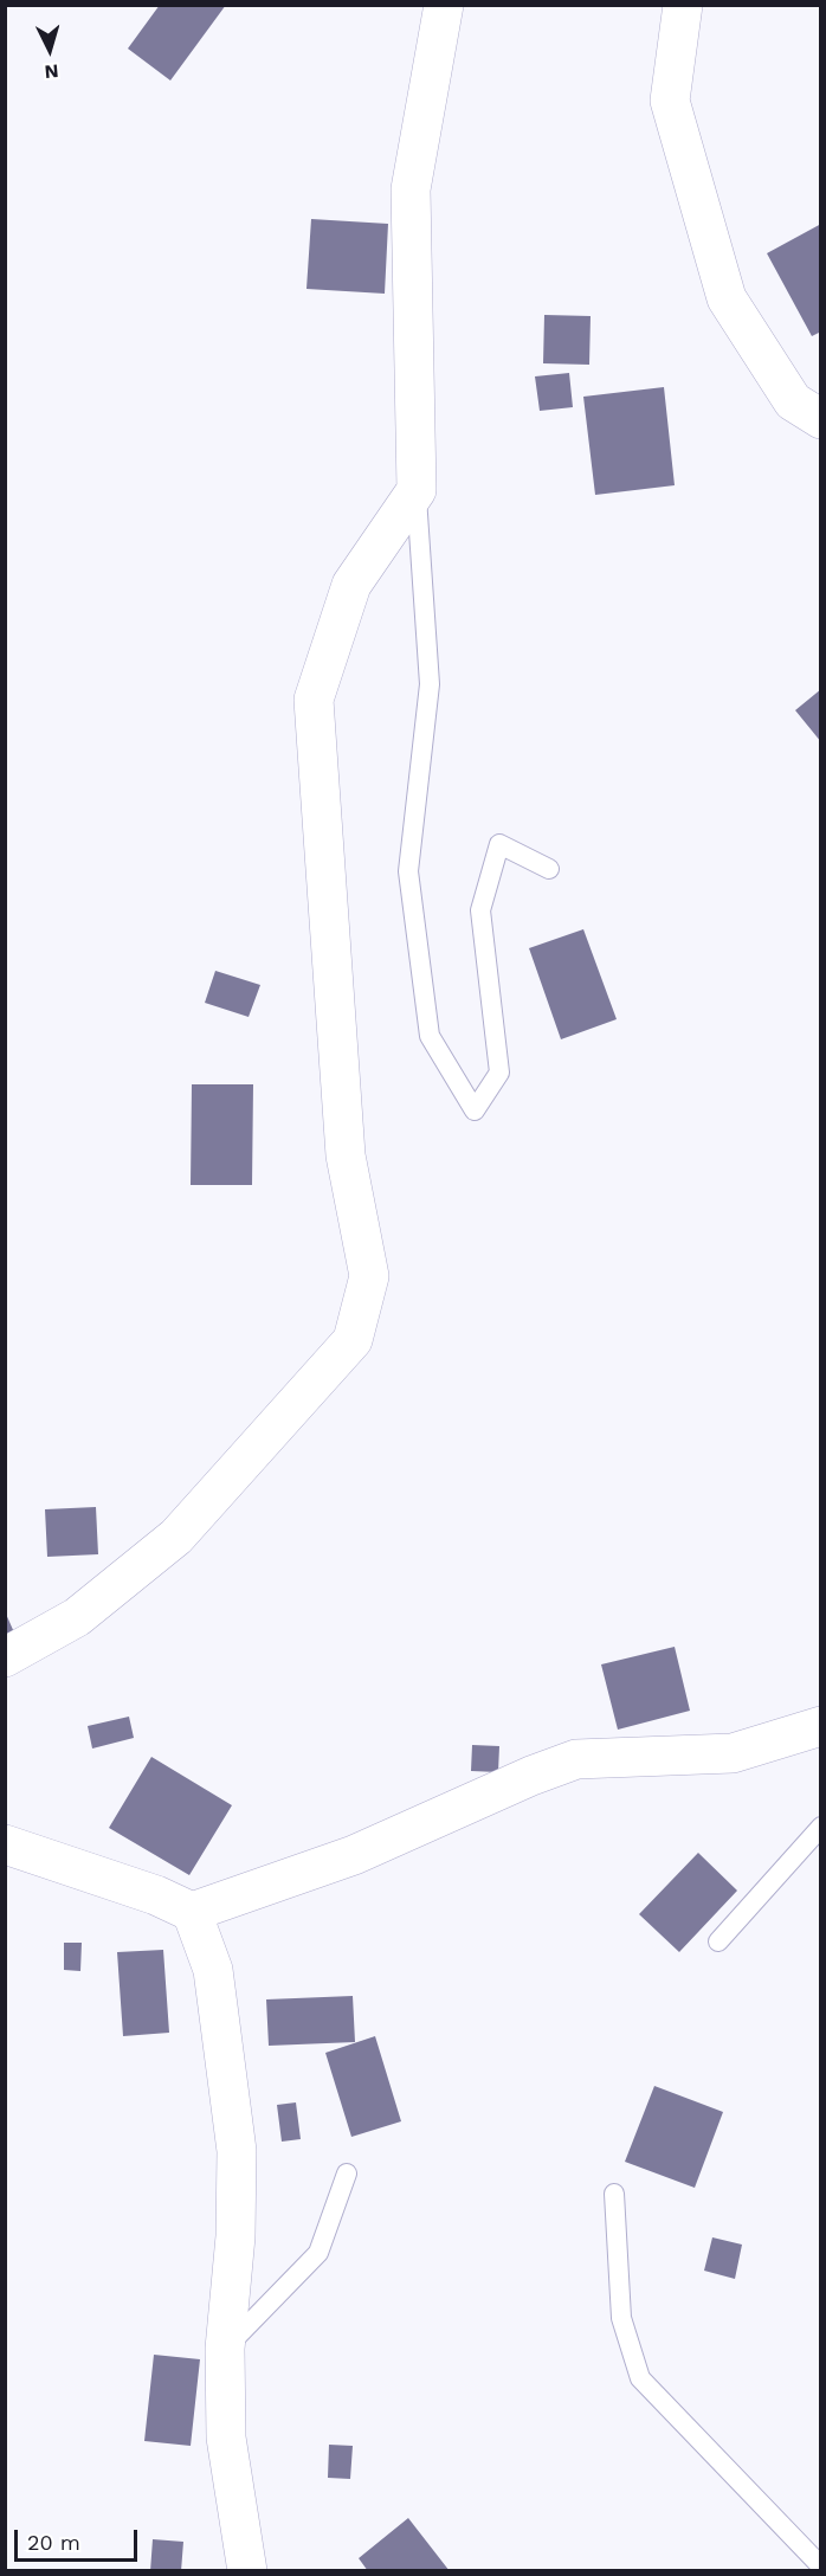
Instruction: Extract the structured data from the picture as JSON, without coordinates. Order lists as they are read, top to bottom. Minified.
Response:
{"scale_bar":"20 m","north":"bottom"}
